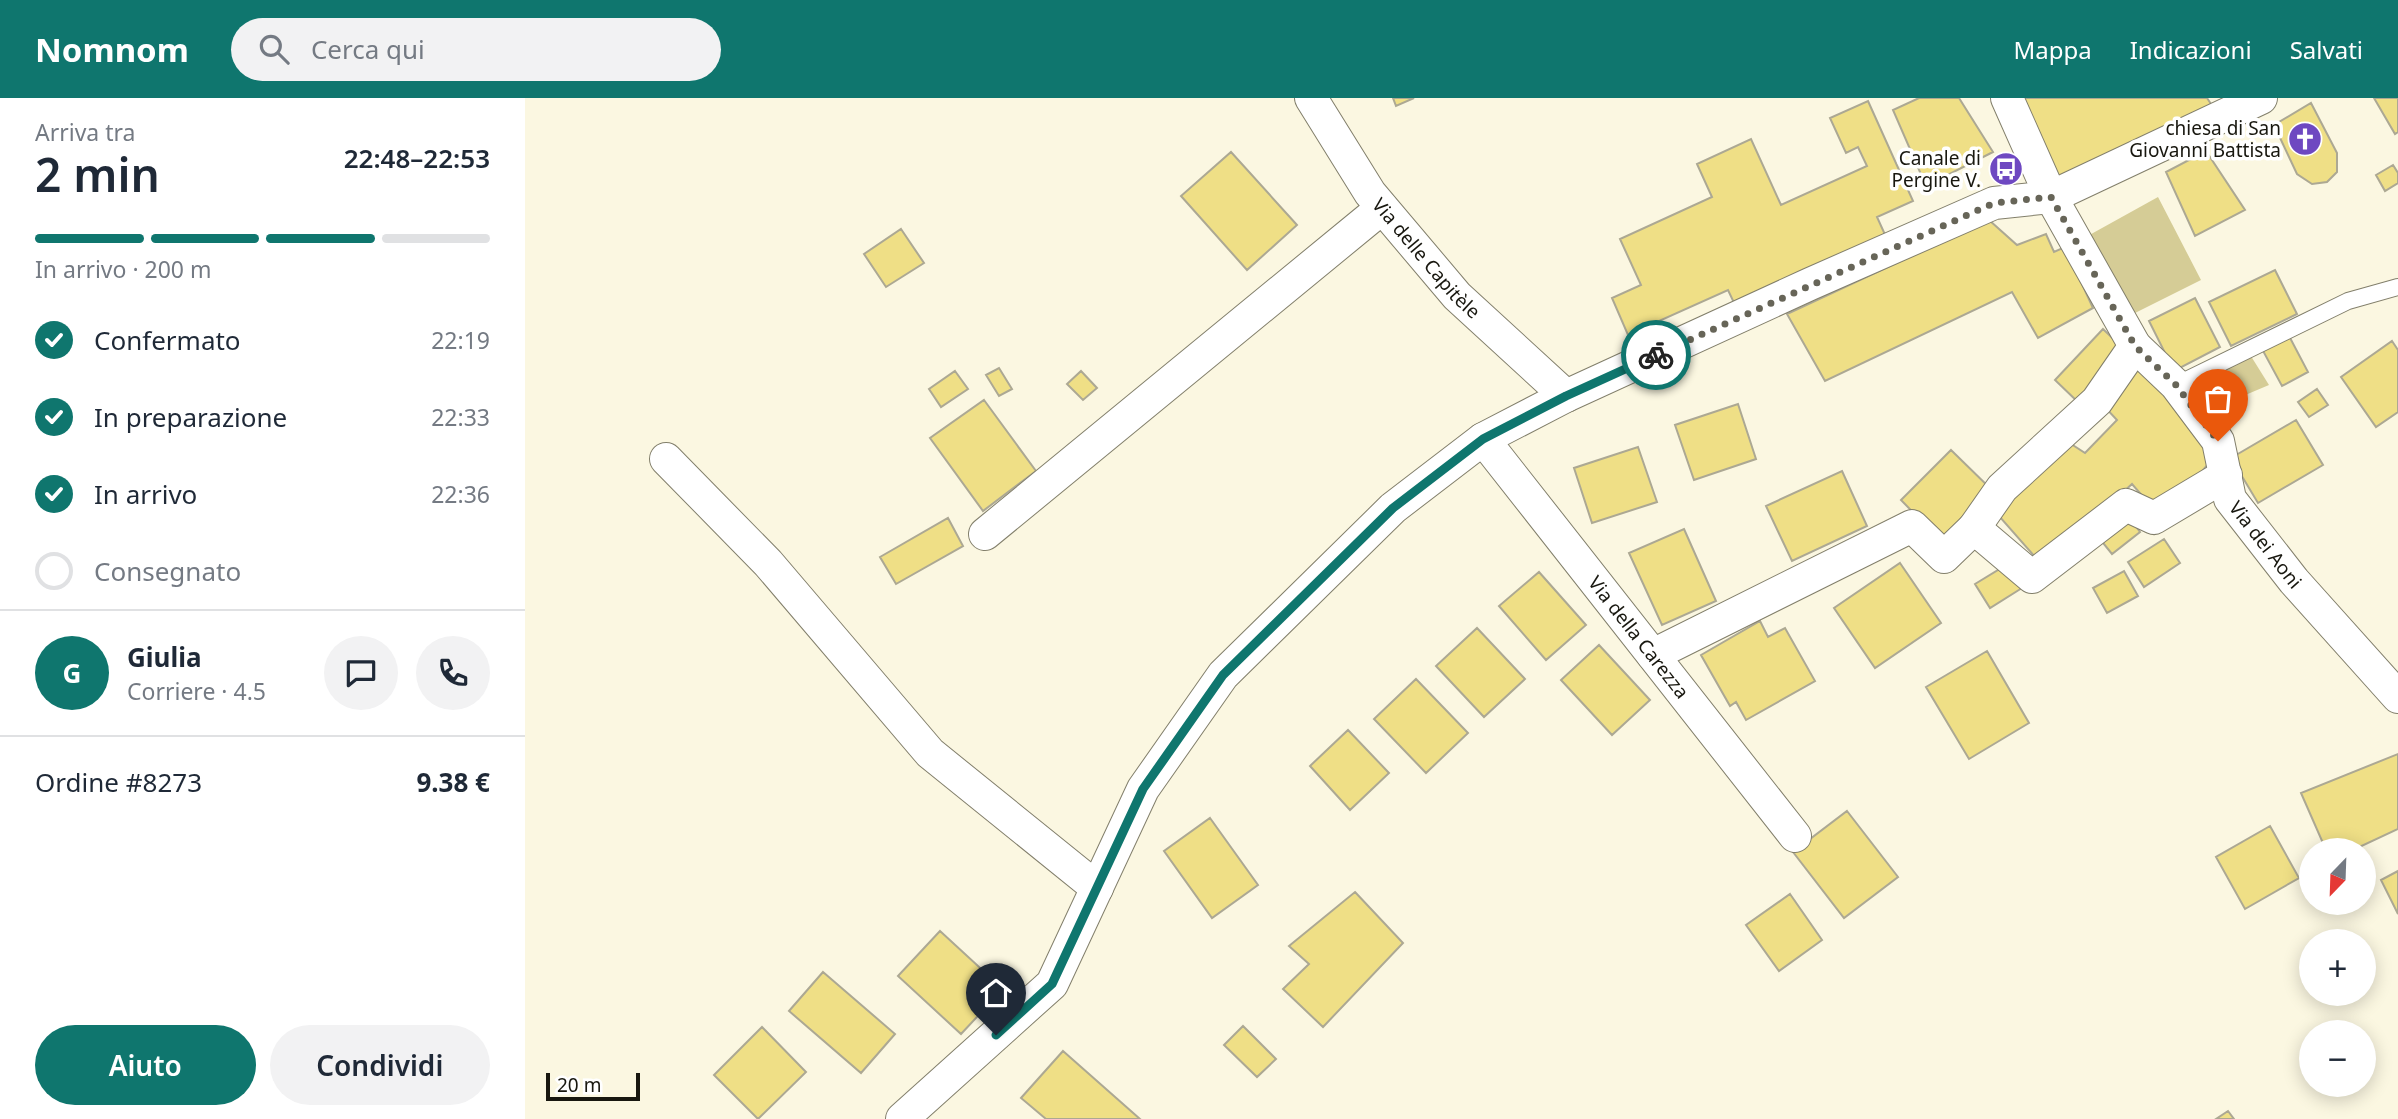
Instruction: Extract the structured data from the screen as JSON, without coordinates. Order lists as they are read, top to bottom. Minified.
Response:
{"streets":{"street":["Via delle Capitèle","Via dei Aoni","Via della Carezza"]},"places":{"church":["chiesa di San Giovanni Battista"],"bus stop":["Canale di Pergine V."]},"scale_bar":"20 m","north":"bottom left","page":{"header":"Nomnom","search":"Cerca qui","nav":["Mappa","Indicazioni","Salvati"],"heading":["2 min","Arriva tra","22:48–22:53"],"panel":["Giulia","Corriere · 4.5","Ordine #8273","9.38 €"],"bar":"In arrivo · 200 m","list":[["Confermato","22:19"],["In preparazione","22:33"],["In arrivo","22:36"],"Consegnato"],"round":"G","map_buttons":["+","−"],"buttons":["Aiuto","Condividi"],"scale":"20 m"}}
